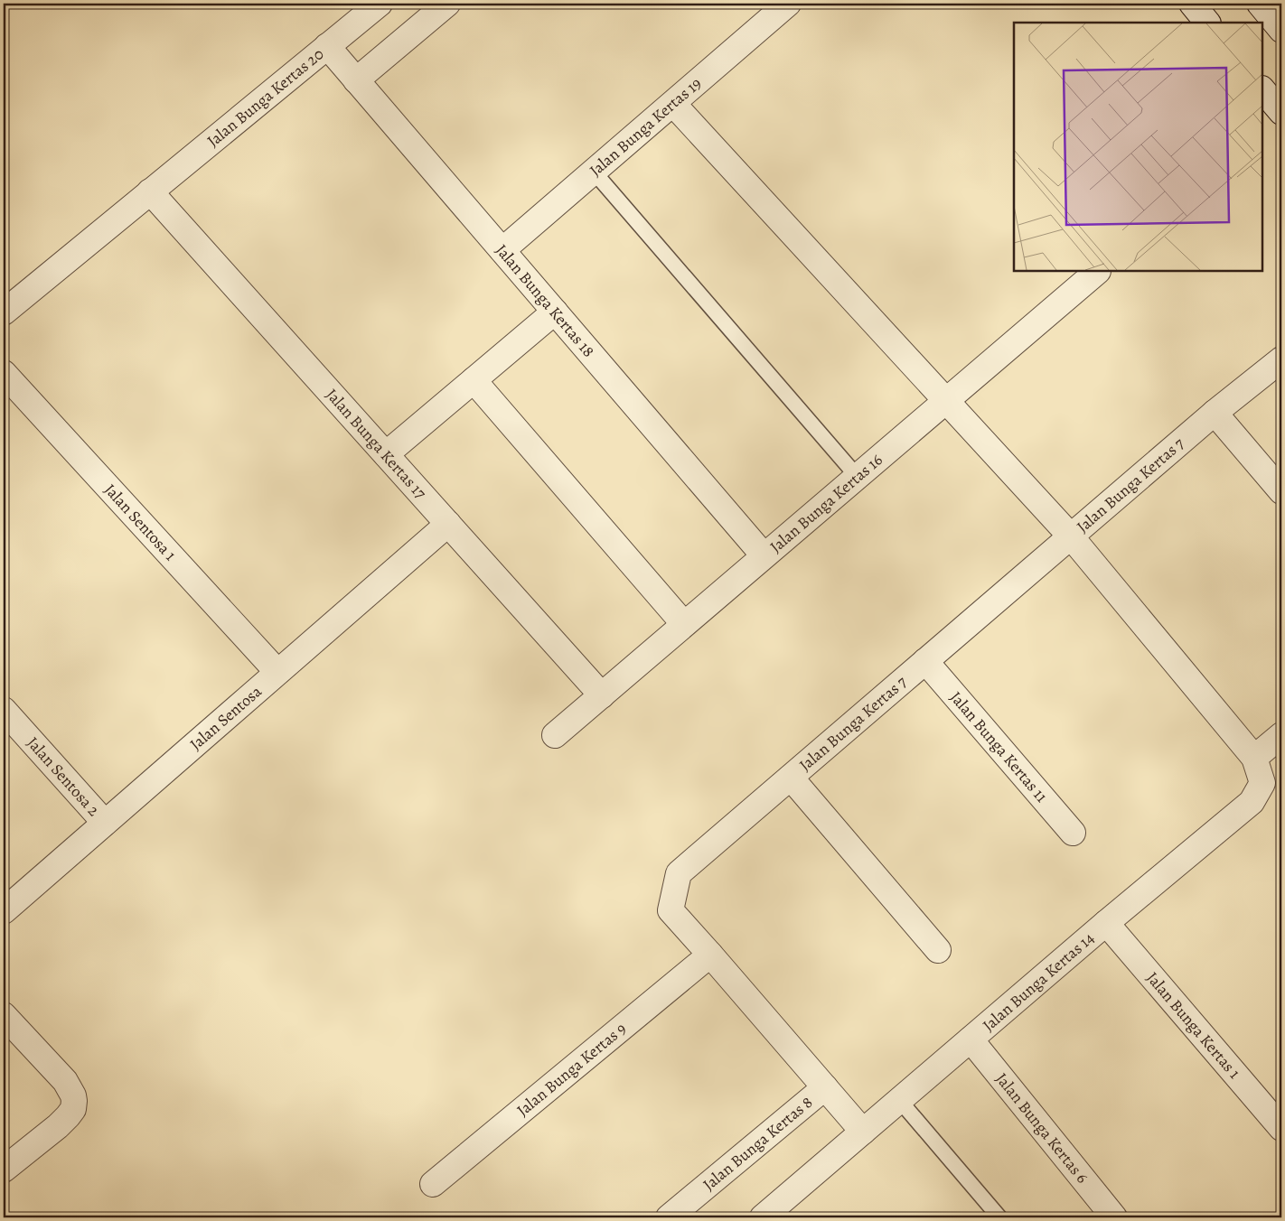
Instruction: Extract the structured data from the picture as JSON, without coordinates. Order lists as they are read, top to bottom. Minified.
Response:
{"streets":{"street":["Jalan Bunga Kertas 20","Jalan Bunga Kertas 19","Jalan Bunga Kertas 18","Jalan Bunga Kertas 17","Jalan Bunga Kertas 7","Jalan Bunga Kertas 16","Jalan Sentosa 1","Jalan Sentosa","Jalan Bunga Kertas 11","Jalan Sentosa 2","Jalan Bunga Kertas 14","Jalan Bunga Kertas 1","Jalan Bunga Kertas 9","Jalan Bunga Kertas 6","Jalan Bunga Kertas 8"]},"crossings":[["Jalan Bunga Kertas 20","Jalan Bunga Kertas 18"],["Jalan Bunga Kertas 20","Jalan Bunga Kertas 17"],["Jalan Bunga Kertas 19","Jalan Bunga Kertas 18"],["Jalan Bunga Kertas 18","Jalan Bunga Kertas 16"],["Jalan Bunga Kertas 17","Jalan Bunga Kertas 16"],["Jalan Bunga Kertas 17","Jalan Sentosa"],["Jalan Bunga Kertas 7","Jalan Bunga Kertas 11"],["Jalan Bunga Kertas 7","Jalan Bunga Kertas 14"],["Jalan Bunga Kertas 7","Jalan Bunga Kertas 9"],["Jalan Bunga Kertas 7","Jalan Bunga Kertas 8"],["Jalan Sentosa 1","Jalan Sentosa"],["Jalan Sentosa","Jalan Sentosa 2"],["Jalan Bunga Kertas 14","Jalan Bunga Kertas 1"],["Jalan Bunga Kertas 14","Jalan Bunga Kertas 6"]]}
